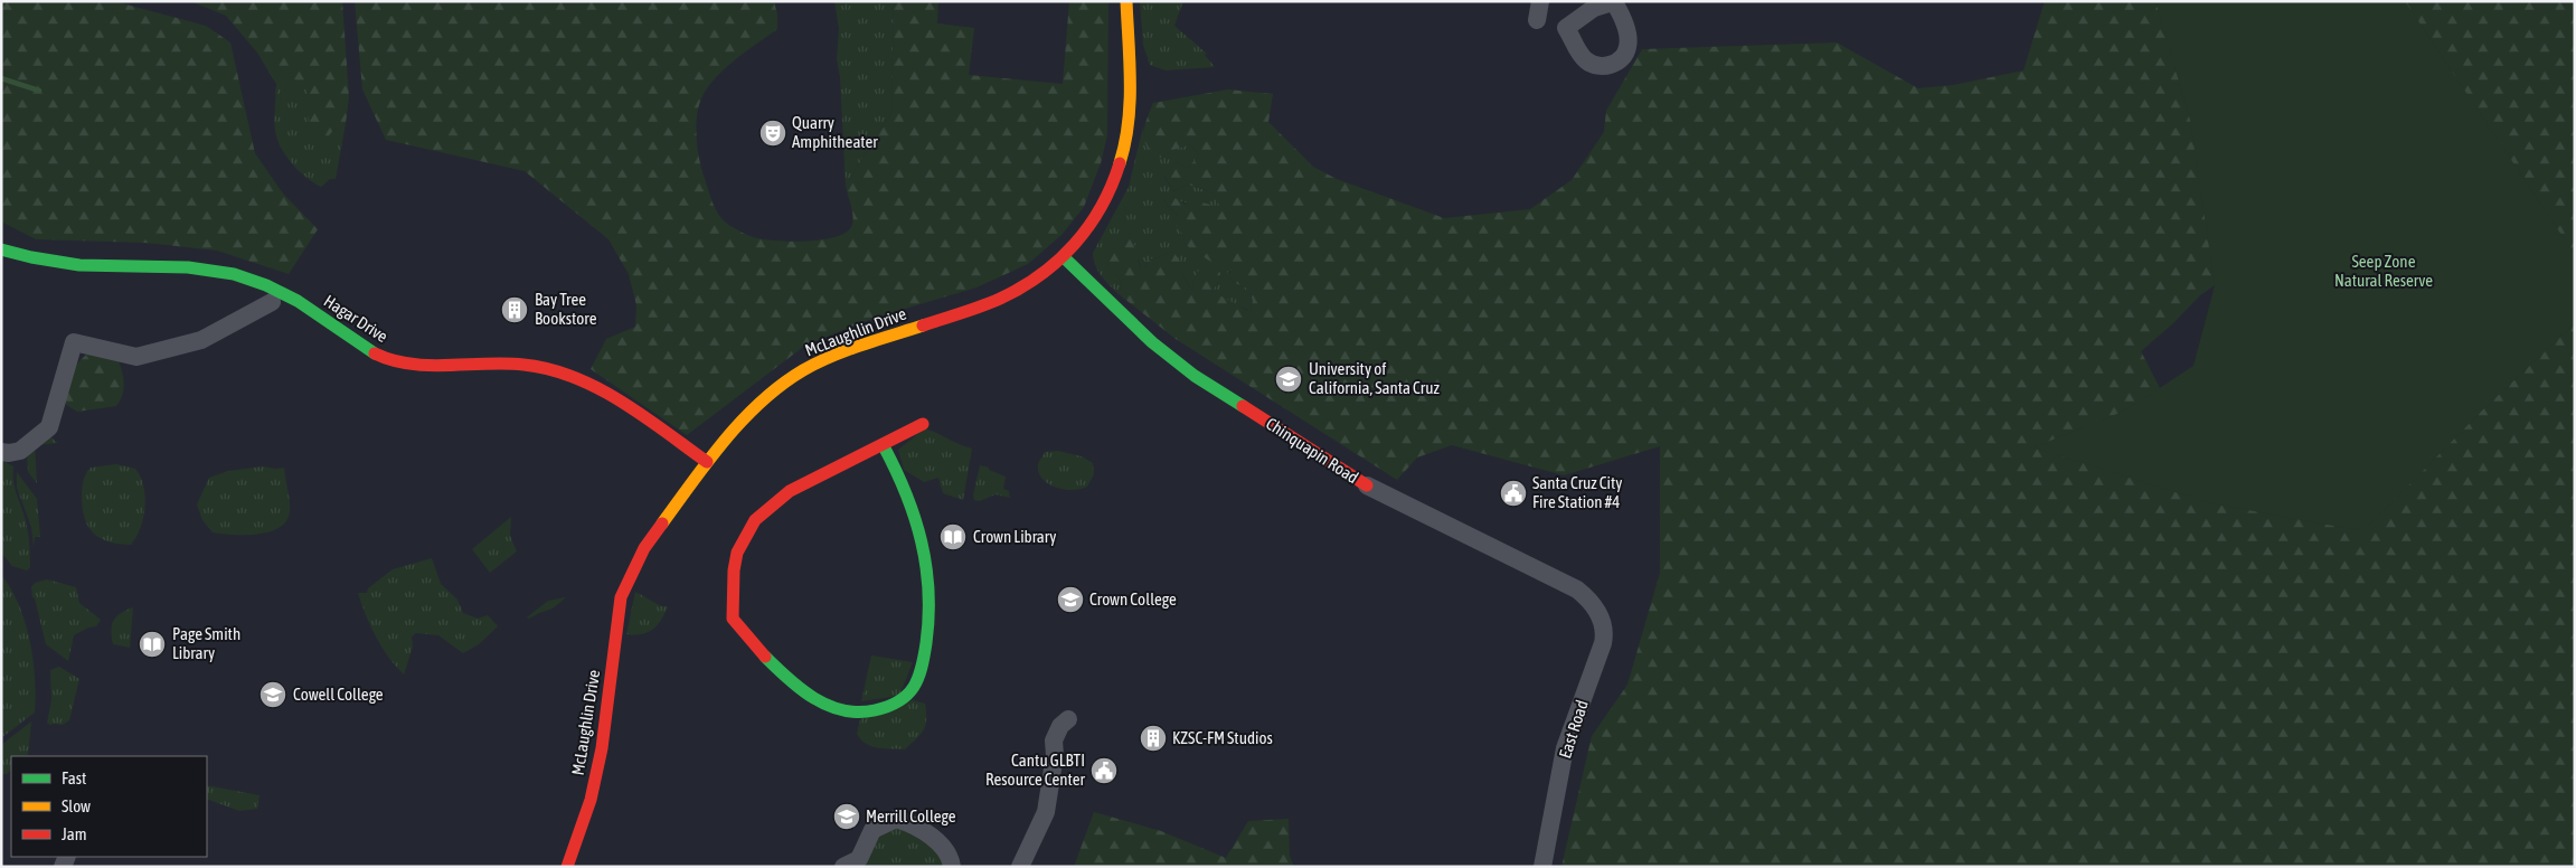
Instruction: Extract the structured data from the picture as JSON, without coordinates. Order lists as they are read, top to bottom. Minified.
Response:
{"streets":{"street":["Hagar Drive","McLaughlin Drive","Chinquapin Road","East Road"]},"crossings":[["Hagar Drive","McLaughlin Drive"],["McLaughlin Drive","Chinquapin Road"],["Chinquapin Road","East Road"]],"parks":["Seep Zone Natural Reserve"],"places":{"theatre":["Quarry Amphitheater"],"building":["Bay Tree Bookstore","KZSC-FM Studios"],"school or university":["University of California, Santa Cruz","Crown College","Cowell College","Merrill College"],"public building":["Santa Cruz City Fire Station #4","Cantu GLBTI Resource Center"],"library":["Crown Library","Page Smith Library"]},"legend":["Fast","Slow","Jam"]}
